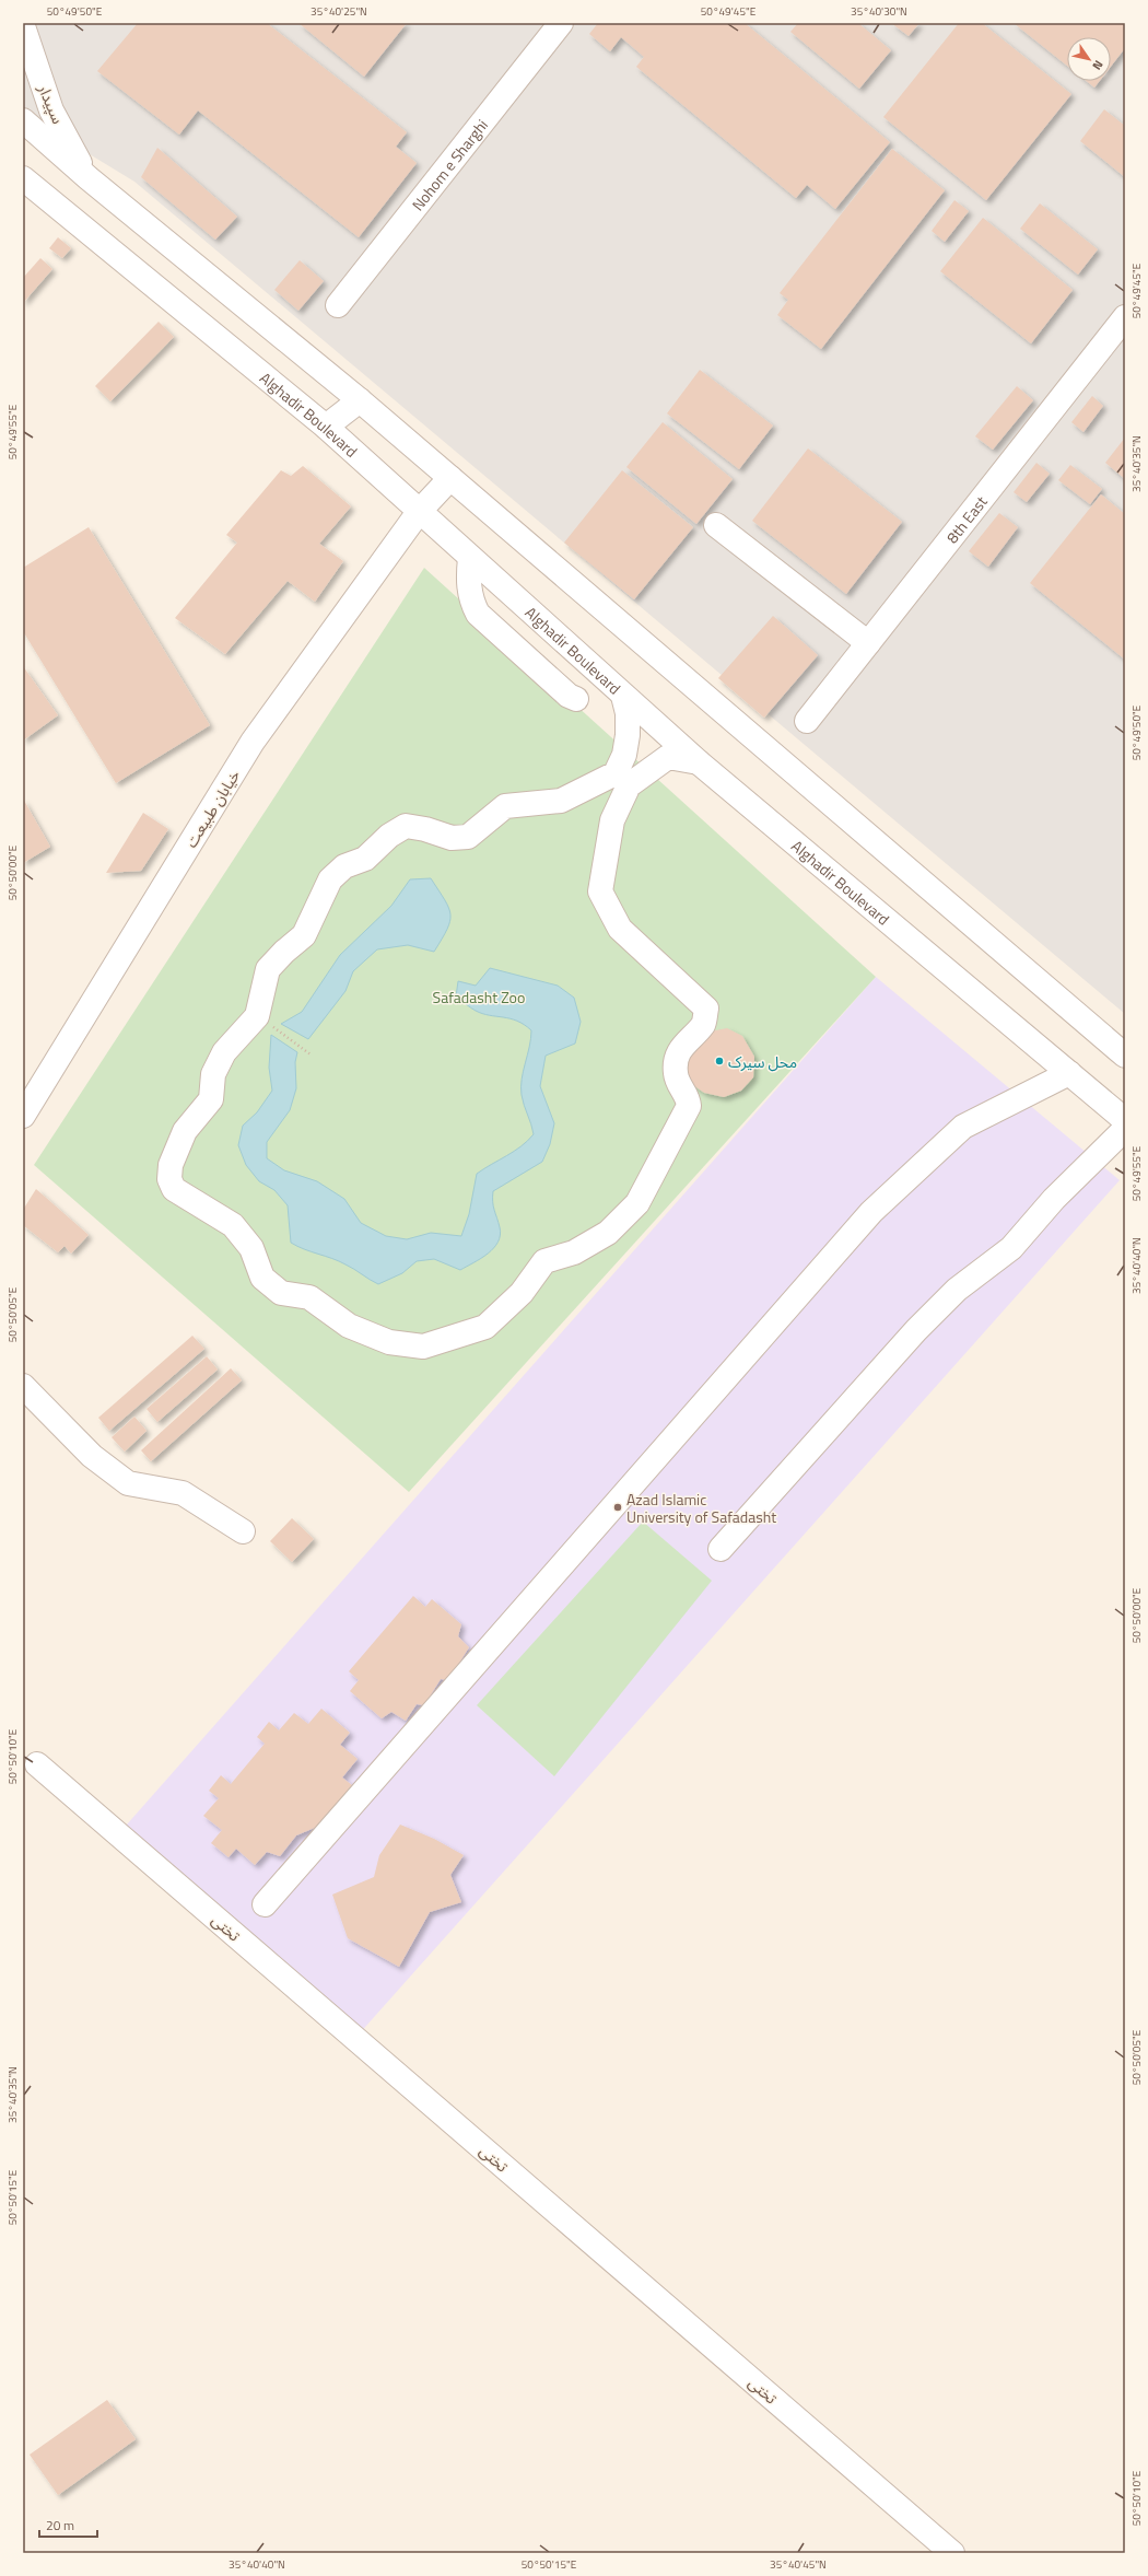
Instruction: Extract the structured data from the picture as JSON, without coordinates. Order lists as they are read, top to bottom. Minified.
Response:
{"streets":{"street":["سپیدار","Nohom e Sharghi","Alghadir Boulevard","8th East","خیابان طبیعت","تختی"]},"crossings":[["Alghadir Boulevard","خیابان طبیعت"]],"parks":["Safadasht Zoo"],"places":["محل سیرک","Azad Islamic University of Safadasht"],"scale_bar":"20 m","north":"bottom right","coordinates":["50°49'50\"E","35°40'25\"N","50°49'45\"E","35°40'30\"N","50°49'55\"E","35°40'35\"N","50°50'00\"E","35°40'40\"N","50°50'05\"E","50°50'10\"E","50°50'15\"E","35°40'45\"N"]}
